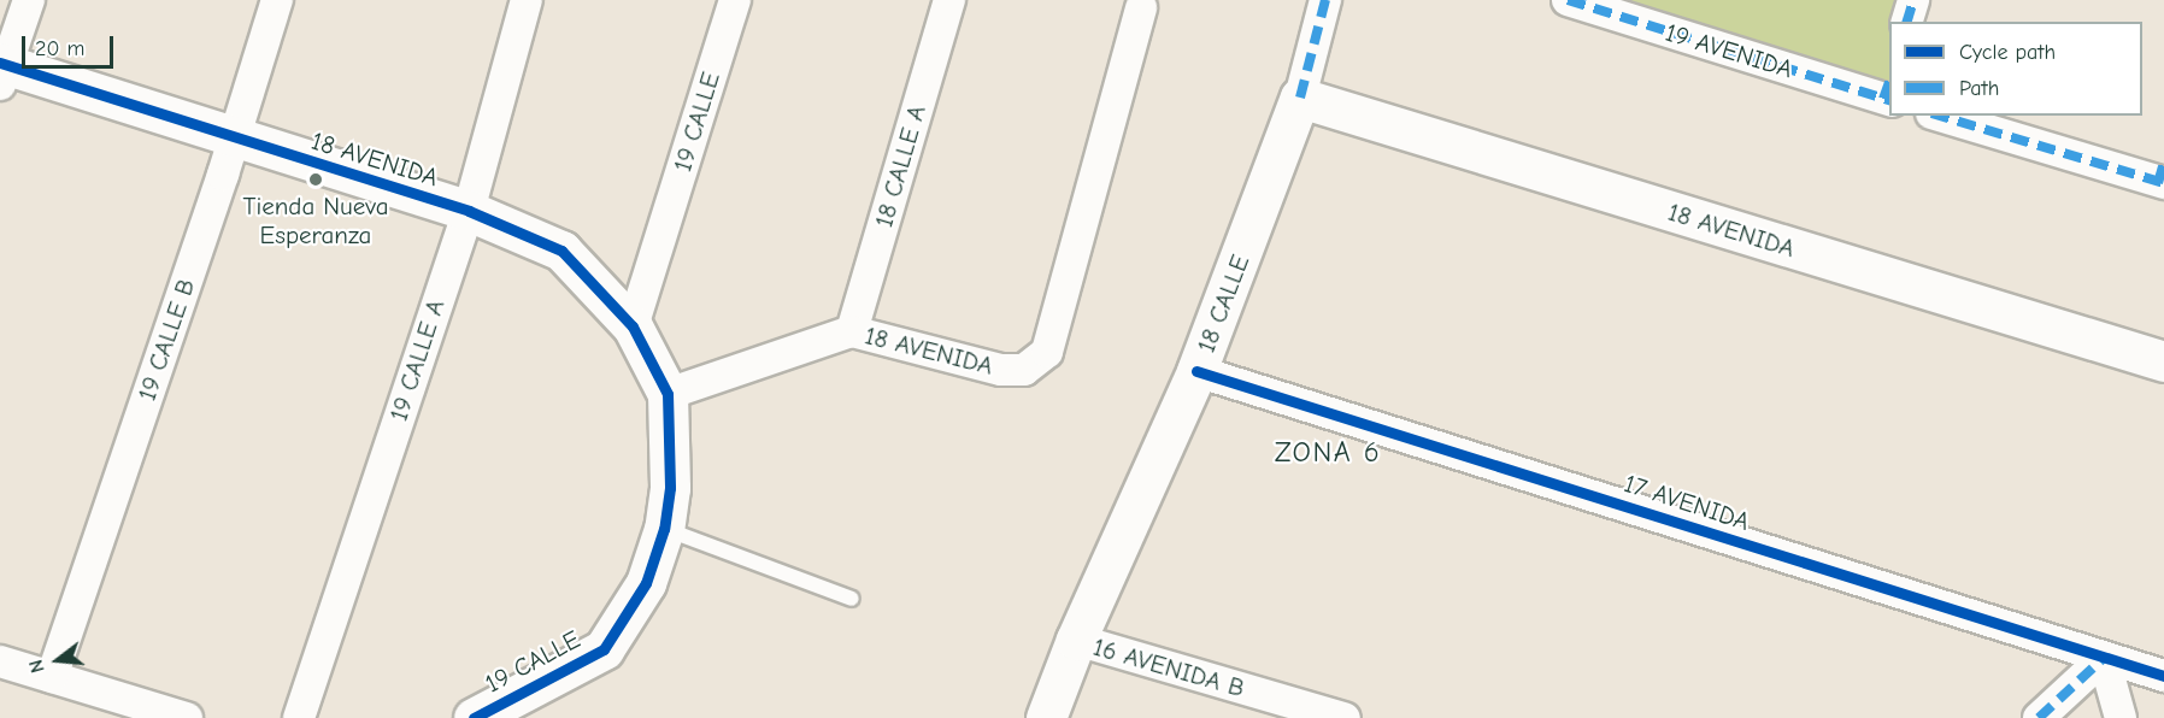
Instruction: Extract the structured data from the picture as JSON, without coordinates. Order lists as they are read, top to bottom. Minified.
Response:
{"streets":{"street":["19 AVENIDA","19 CALLE","18 AVENIDA","18 CALLE A","18 CALLE","19 CALLE B","19 CALLE A","17 AVENIDA","16 AVENIDA B"]},"crossings":[["19 CALLE","18 AVENIDA"],["18 AVENIDA","18 CALLE A"],["18 AVENIDA","18 CALLE"],["18 AVENIDA","19 CALLE B"],["18 AVENIDA","19 CALLE A"],["18 CALLE","17 AVENIDA"],["18 CALLE","16 AVENIDA B"]],"districts":["ZONA 6"],"places":["Tienda Nueva Esperanza"],"legend":["Cycle path","Path"],"scale_bar":"20 m","north":"left"}
